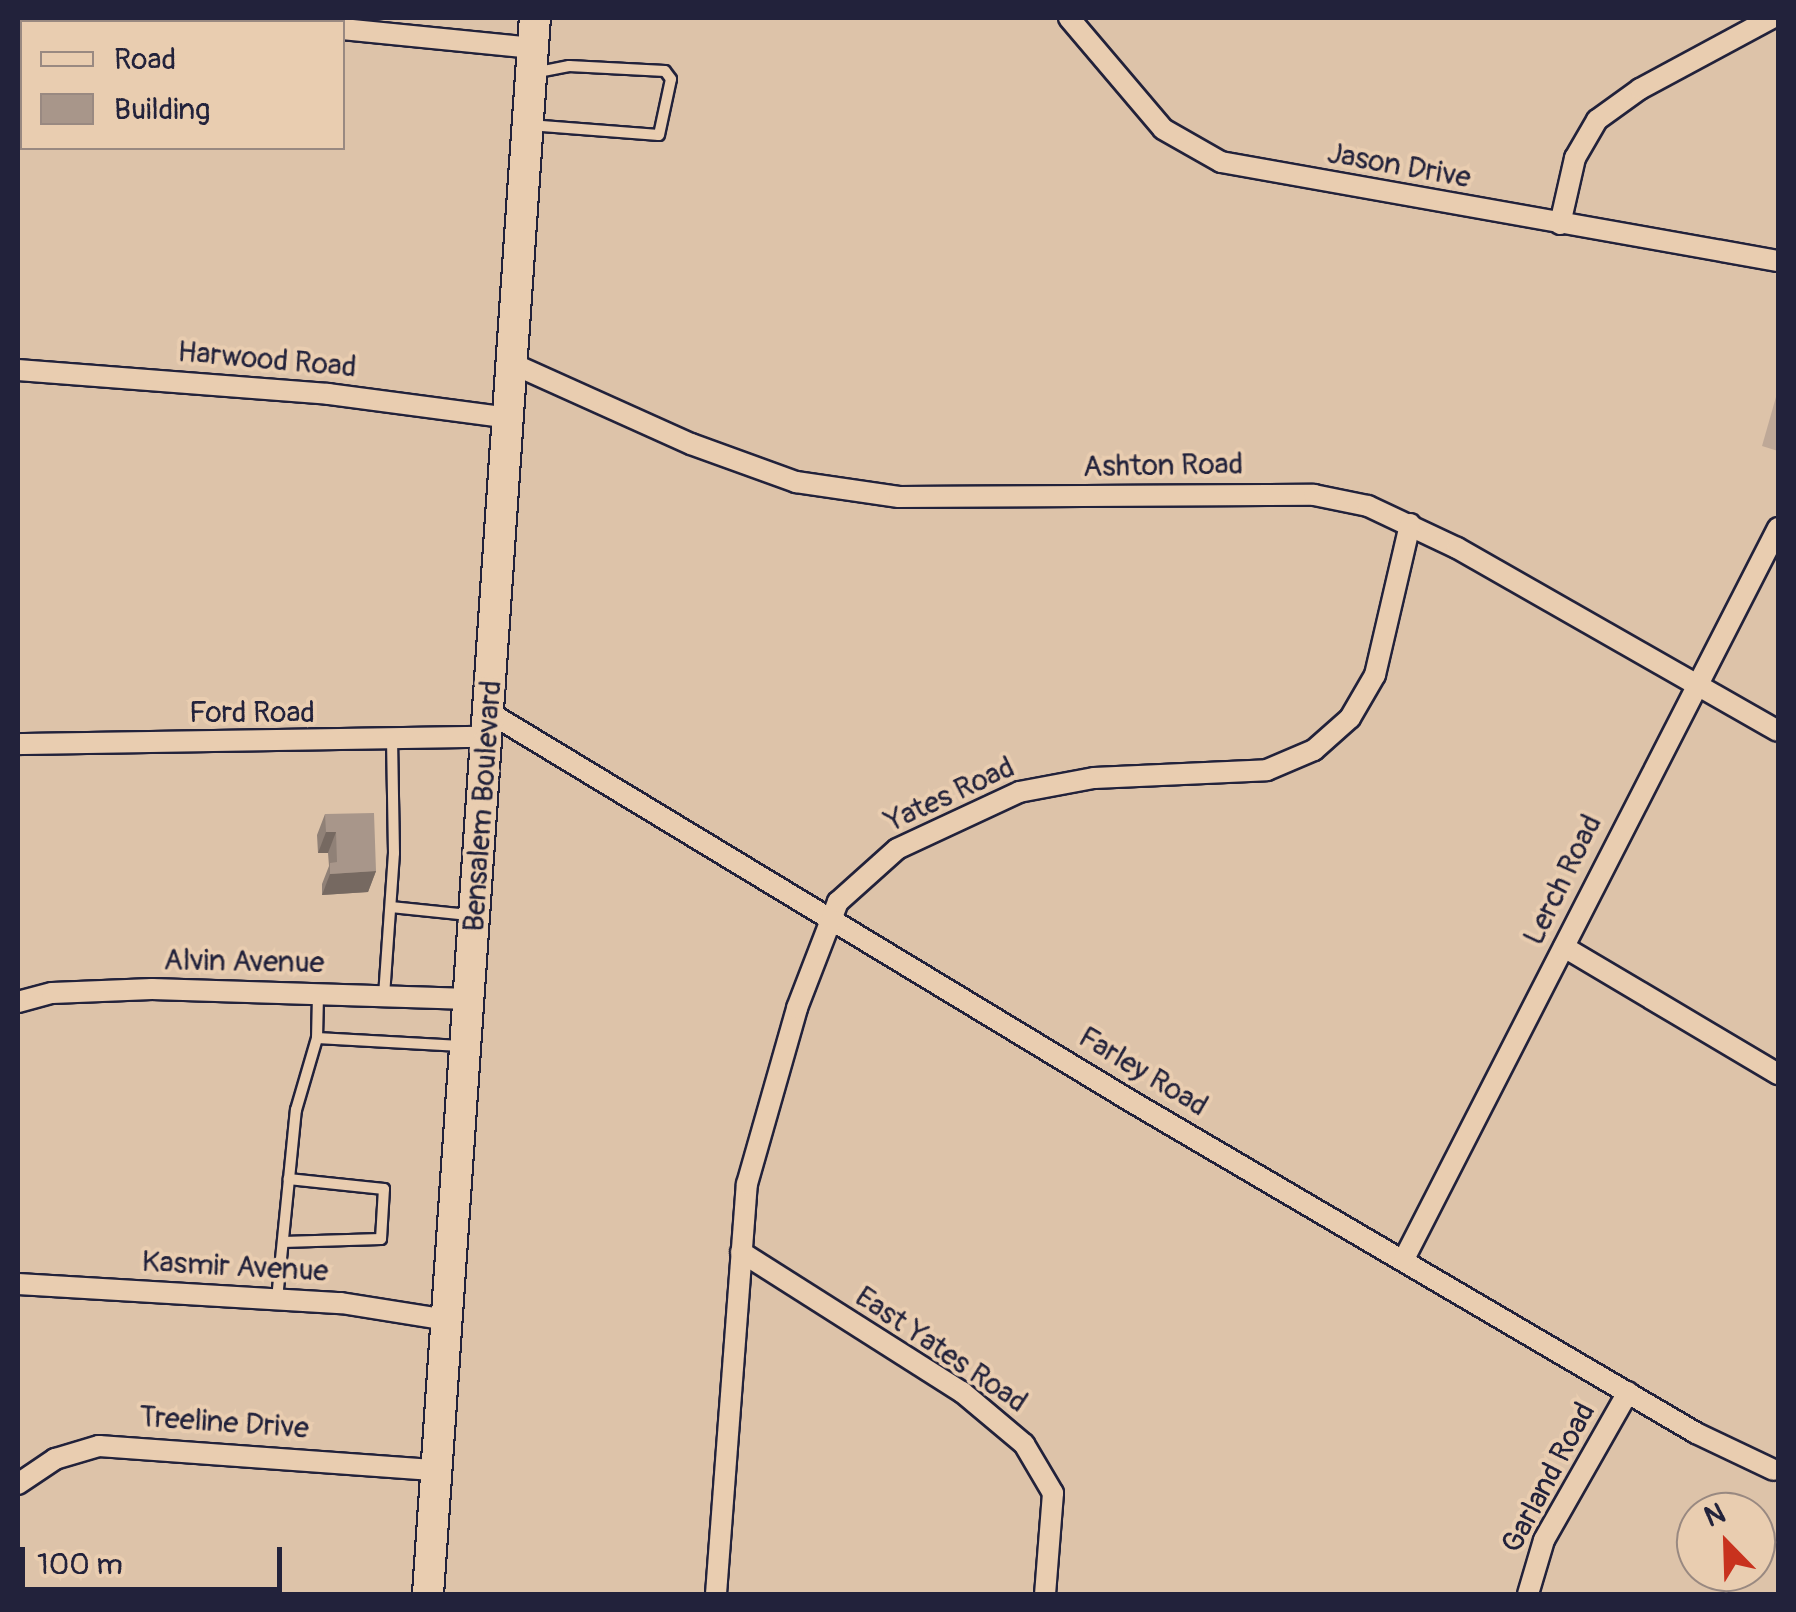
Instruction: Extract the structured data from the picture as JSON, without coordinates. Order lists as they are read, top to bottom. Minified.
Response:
{"streets":{"main road":["Bensalem Boulevard"],"street":["Jason Drive","Harwood Road","Ashton Road","Ford Road","Yates Road","Lerch Road","Alvin Avenue","Farley Road","Kasmir Avenue","East Yates Road","Treeline Drive","Garland Road"]},"crossings":[["Harwood Road","Bensalem Boulevard"],["Ashton Road","Yates Road"],["Ashton Road","Bensalem Boulevard"],["Ashton Road","Lerch Road"],["Ford Road","Bensalem Boulevard"],["Ford Road","Farley Road"],["Yates Road","Farley Road"],["Yates Road","East Yates Road"],["Bensalem Boulevard","Alvin Avenue"],["Bensalem Boulevard","Farley Road"],["Bensalem Boulevard","Kasmir Avenue"],["Bensalem Boulevard","Treeline Drive"],["Lerch Road","Farley Road"],["Farley Road","Garland Road"]],"legend":["Road","Building"],"scale_bar":"100 m","north":"top left"}
